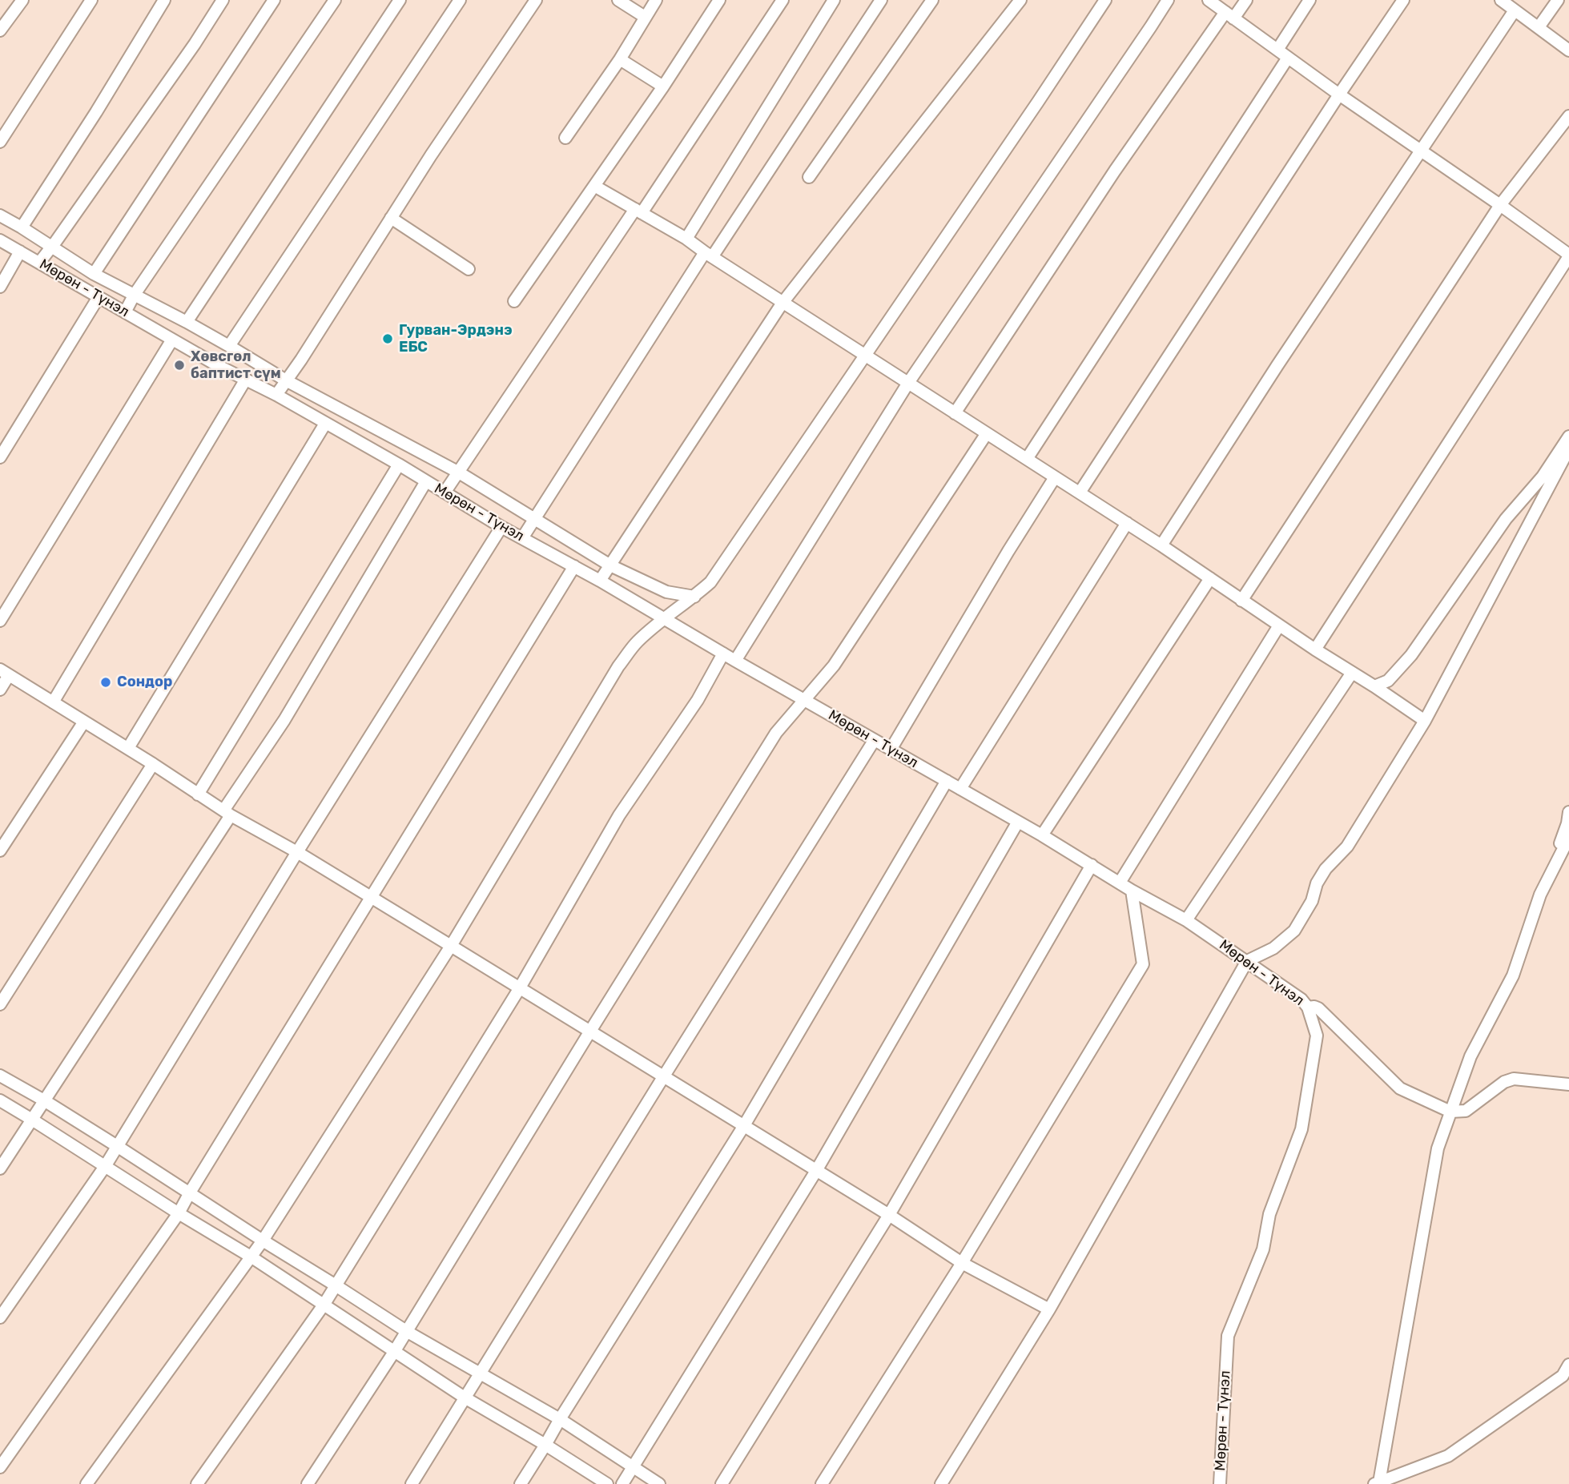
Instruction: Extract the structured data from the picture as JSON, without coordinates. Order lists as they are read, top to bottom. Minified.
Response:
{"streets":{"street":["Мөрөн - Түнэл"]},"places":["Гурван-Эрдэнэ ЕБС","Хөвсгөл баптист сүм","Сондор"]}
